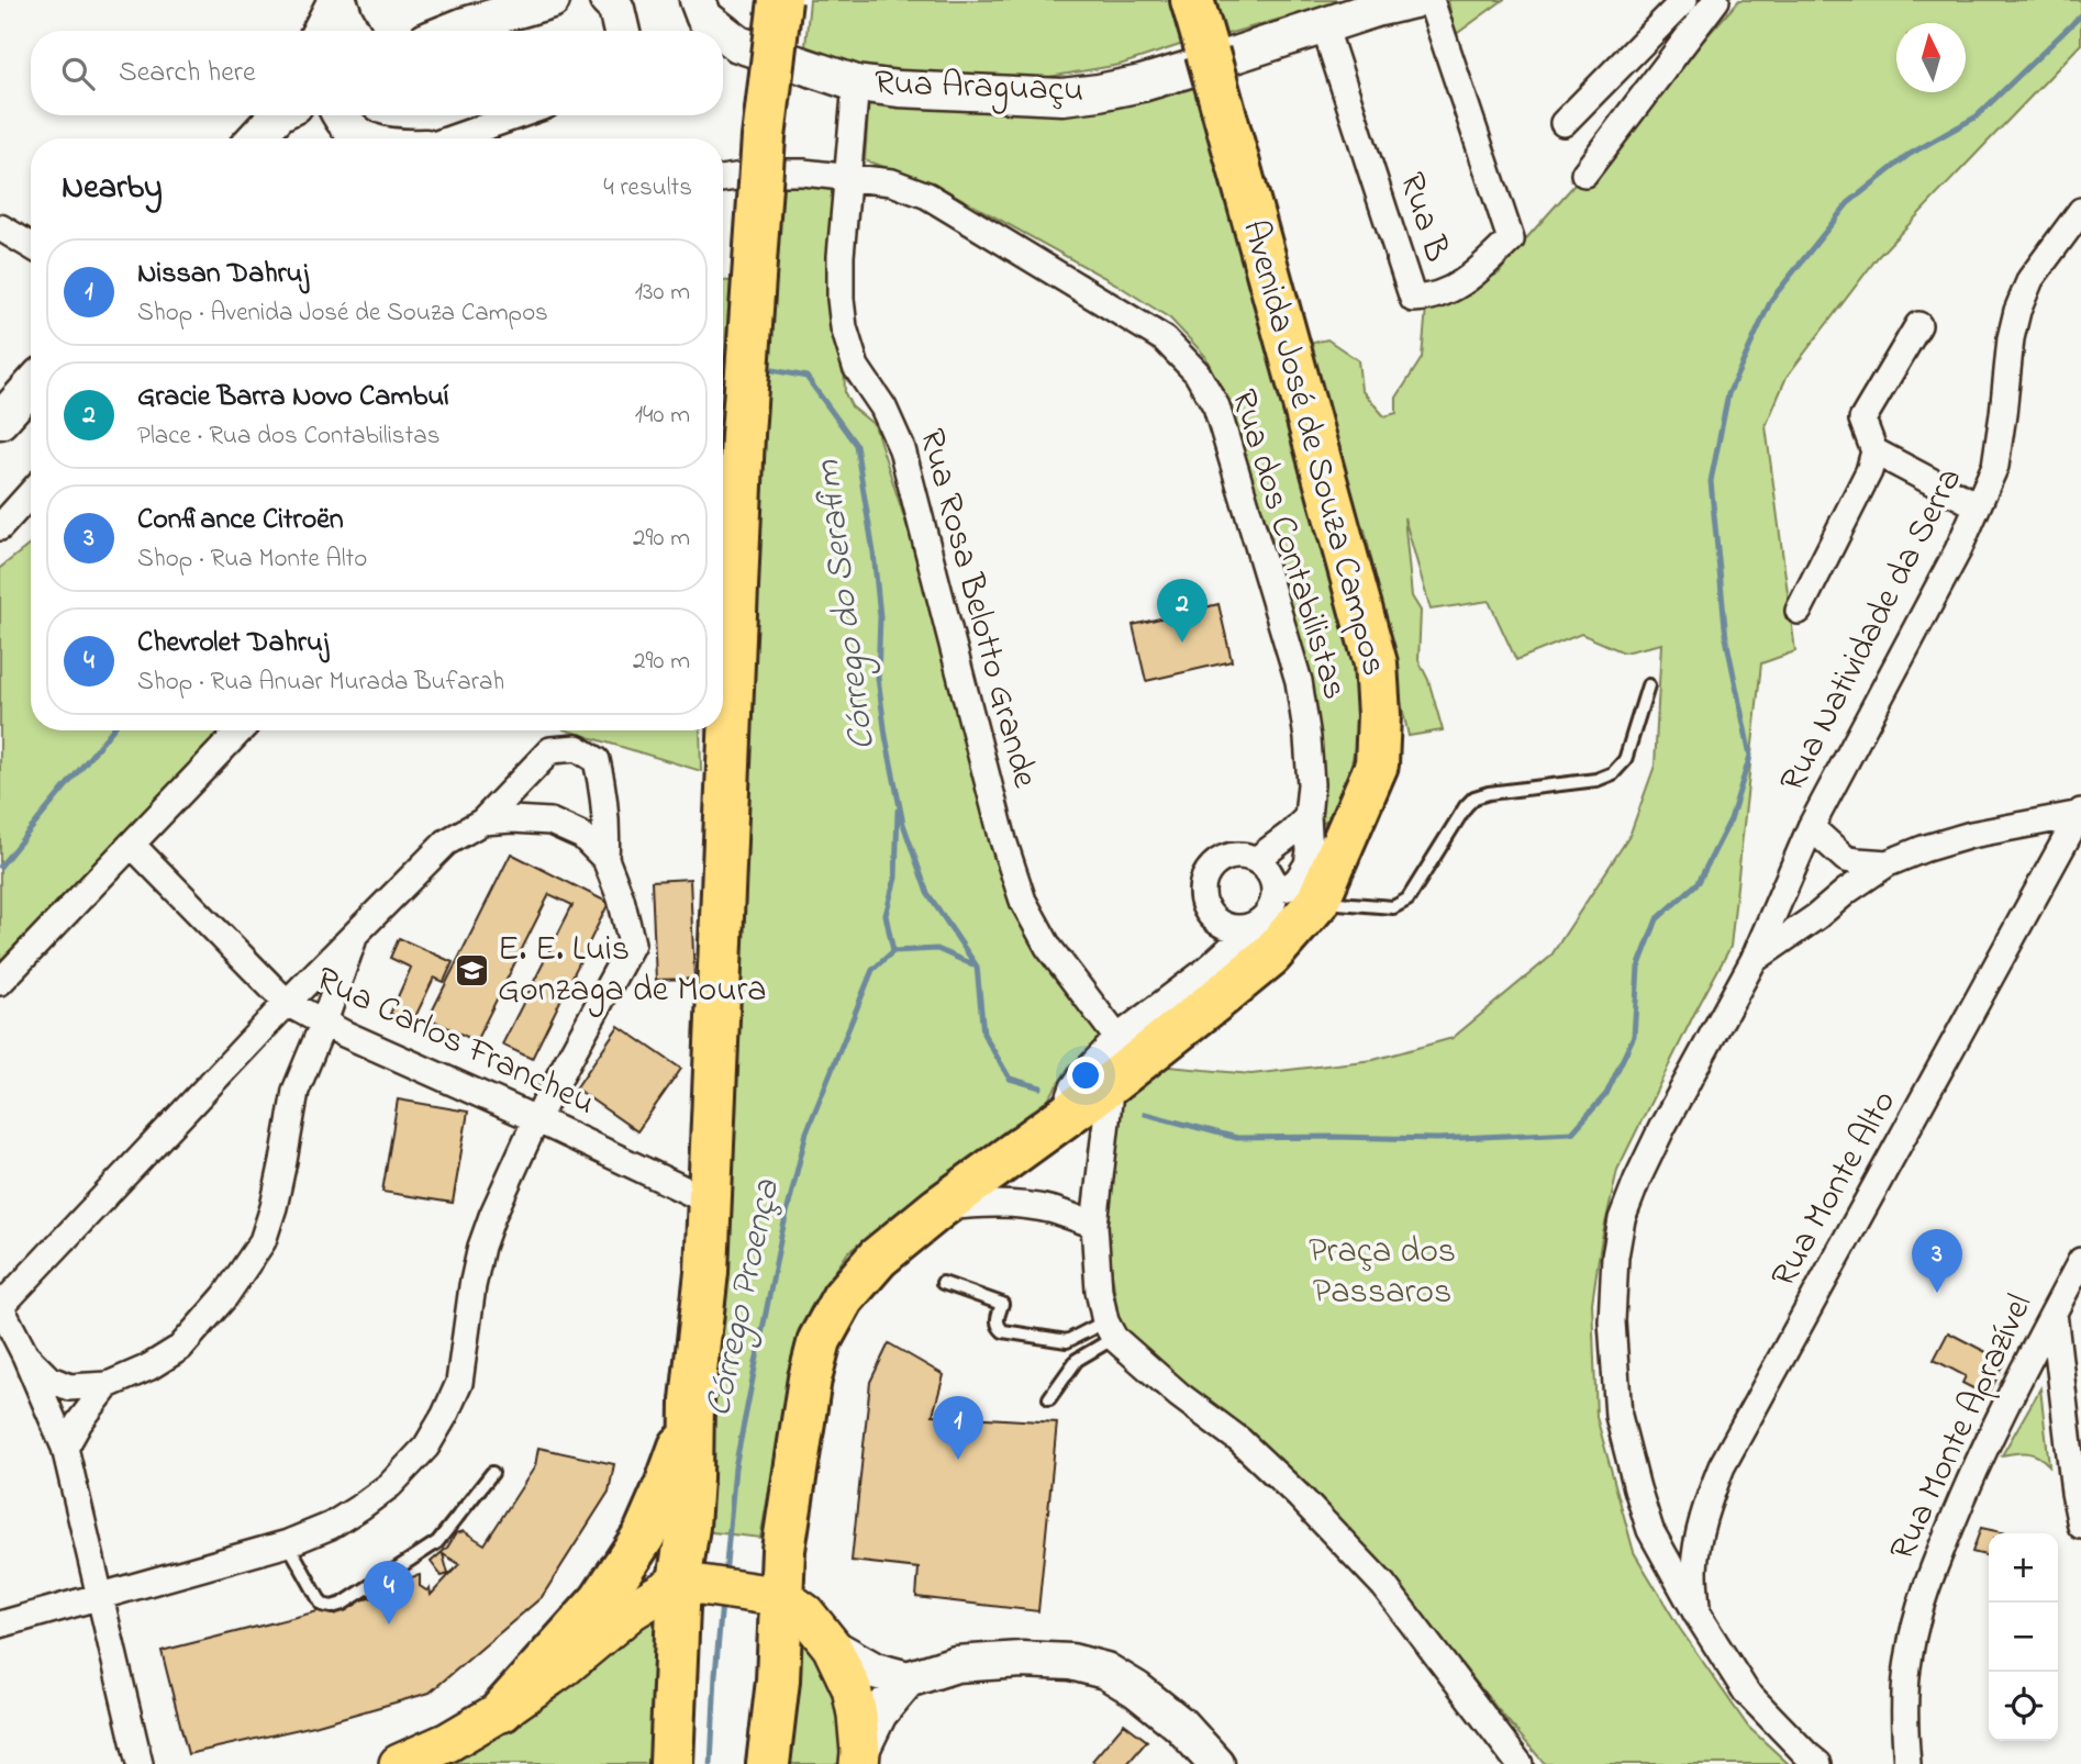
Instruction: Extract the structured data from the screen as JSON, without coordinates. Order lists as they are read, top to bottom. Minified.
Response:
{"streets":{"highway":["Avenida José de Souza Campos"],"main road":["Rua Araguaçu"],"street":["Rua B","Rua dos Contabilistas","Rua Rosa Belotto Grande","Rua Natividade da Serra","Rua Carlos Francheu","Rua Monte Alto","Rua Monte Aprazível"]},"crossings":[["Rua Araguaçu","Rua B"],["Rua Araguaçu","Rua Rosa Belotto Grande"],["Rua dos Contabilistas","Rua Rosa Belotto Grande"],["Rua Natividade da Serra","Rua Monte Alto"]],"water":["Córrego do Serafim","Córrego Proença"],"parks":["Praça dos Passaros"],"places":{"school or university":["E. E. Luis Gonzaga de Moura"]},"north":"top","page":{"search":"Search here","heading":["Nearby","4 results"],"list":[{"mark":"1","name":"Nissan Dahruj","note":"Shop · Avenida José de Souza Campos","value":"130 m"},{"mark":"2","name":"Gracie Barra Novo Cambuí","note":"Place · Rua dos Contabilistas","value":"140 m"},{"mark":"3","name":"Confiance Citroën","note":"Shop · Rua Monte Alto","value":"290 m"},{"mark":"4","name":"Chevrolet Dahruj","note":"Shop · Rua Anuar Murada Bufarah","value":"290 m"}],"pins":["2","3","1","4"],"map_buttons":["+","−"]}}
